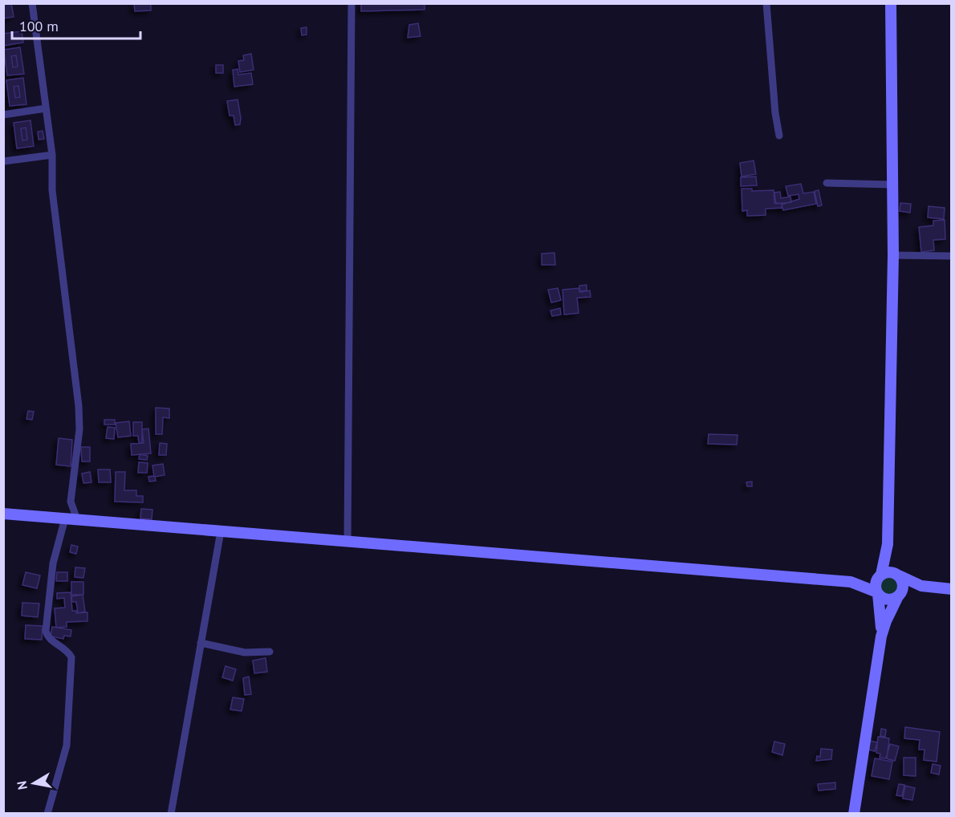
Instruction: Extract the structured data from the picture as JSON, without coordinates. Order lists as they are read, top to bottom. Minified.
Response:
{"scale_bar":"100 m","north":"left"}
